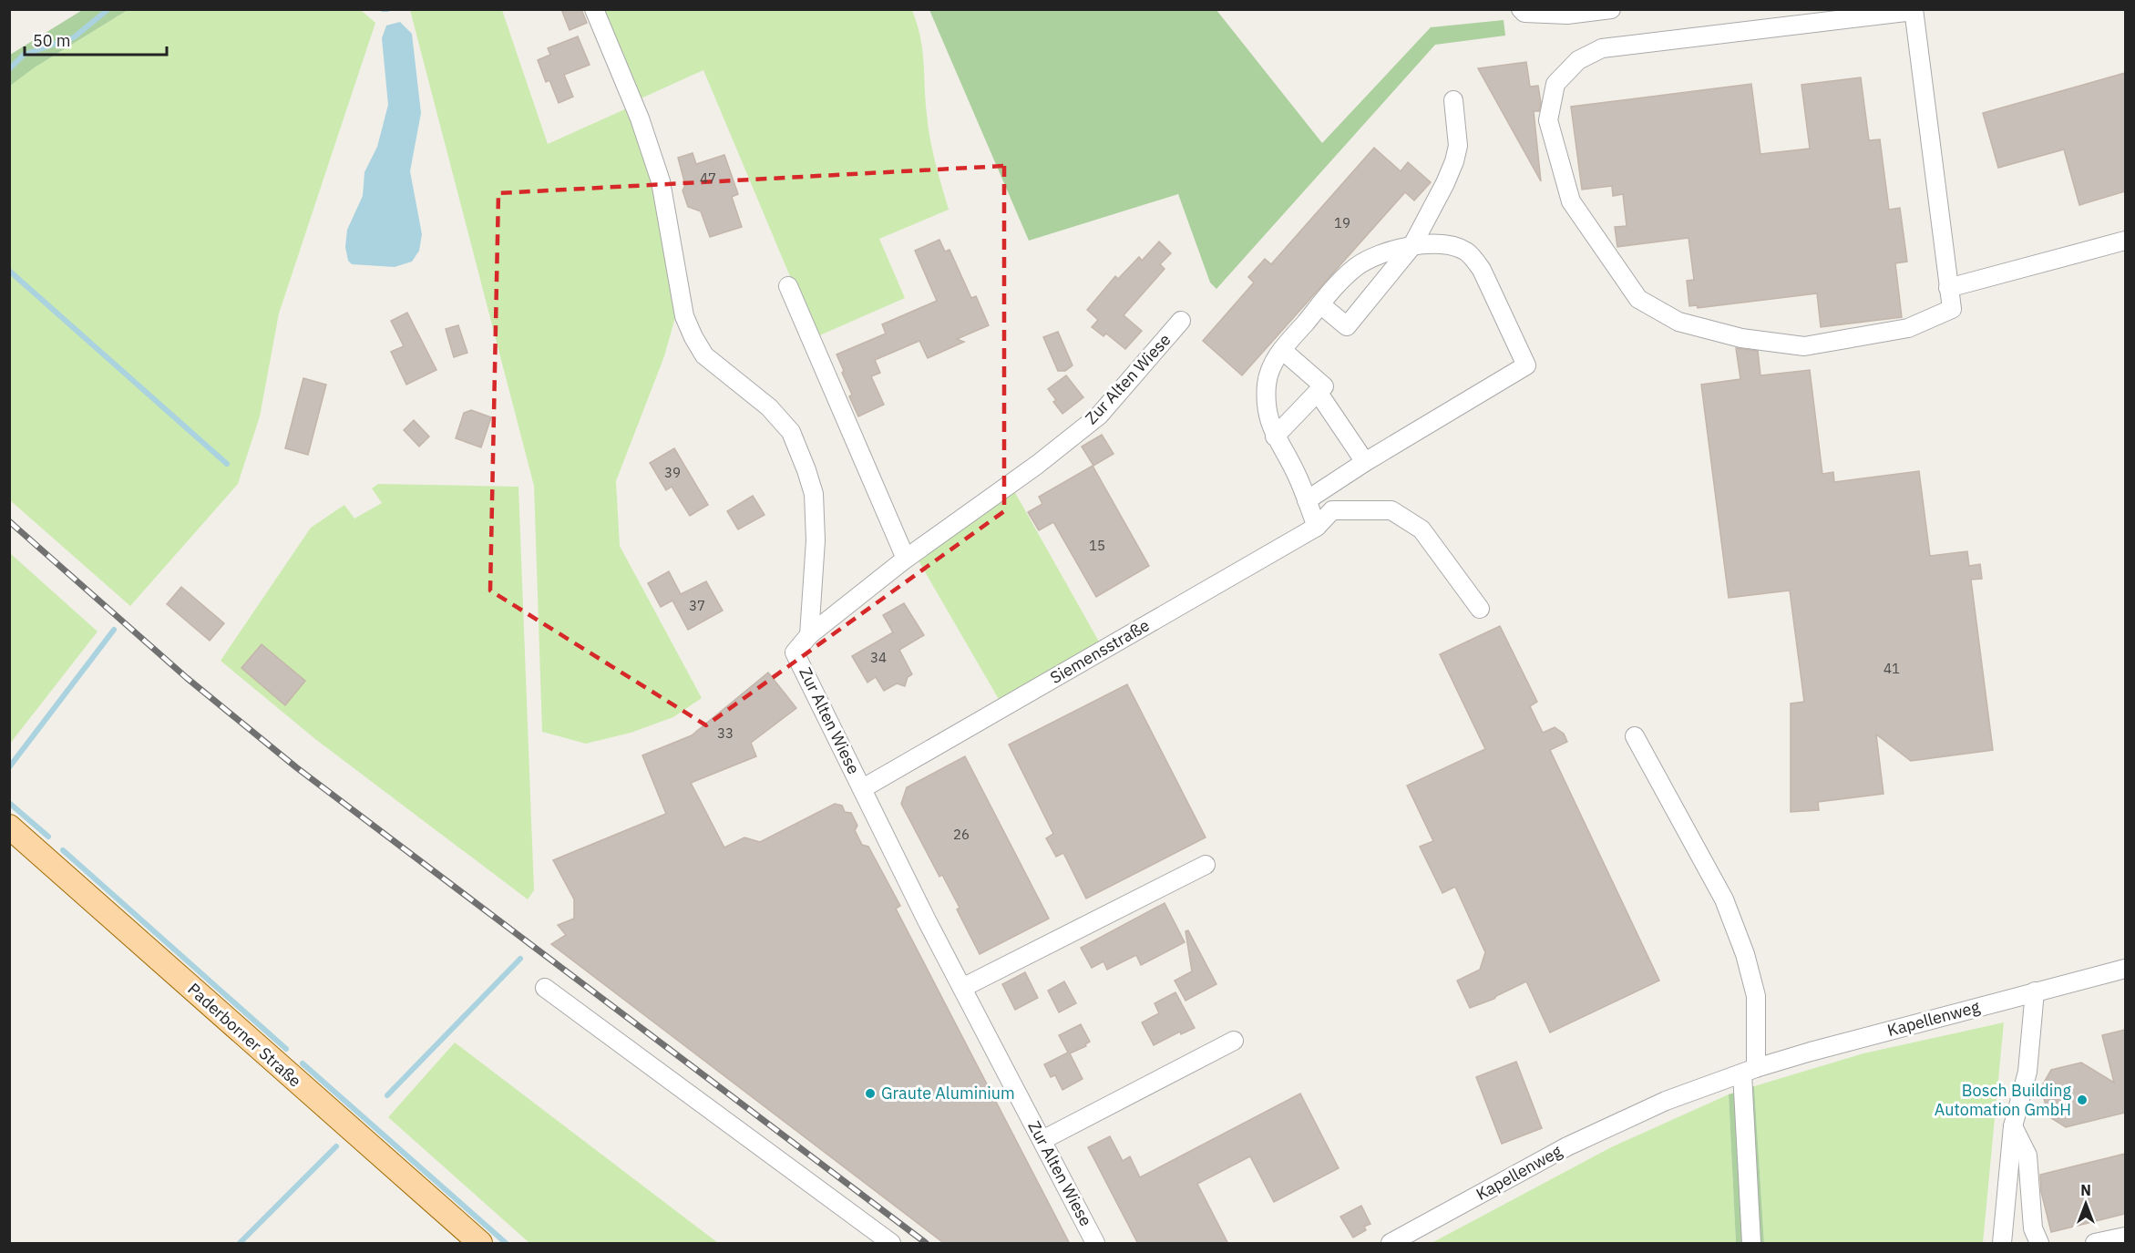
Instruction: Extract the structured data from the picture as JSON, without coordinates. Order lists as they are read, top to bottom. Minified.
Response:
{"streets":{"main road":["Paderborner Straße"],"street":["Zur Alten Wiese","Siemensstraße","Kapellenweg"]},"crossings":[["Zur Alten Wiese","Siemensstraße"]],"places":["Graute Aluminium","Bosch Building Automation GmbH"],"house_numbers":["47","19","39","15","37","34","41","33","26"],"scale_bar":"50 m","north":"top"}
